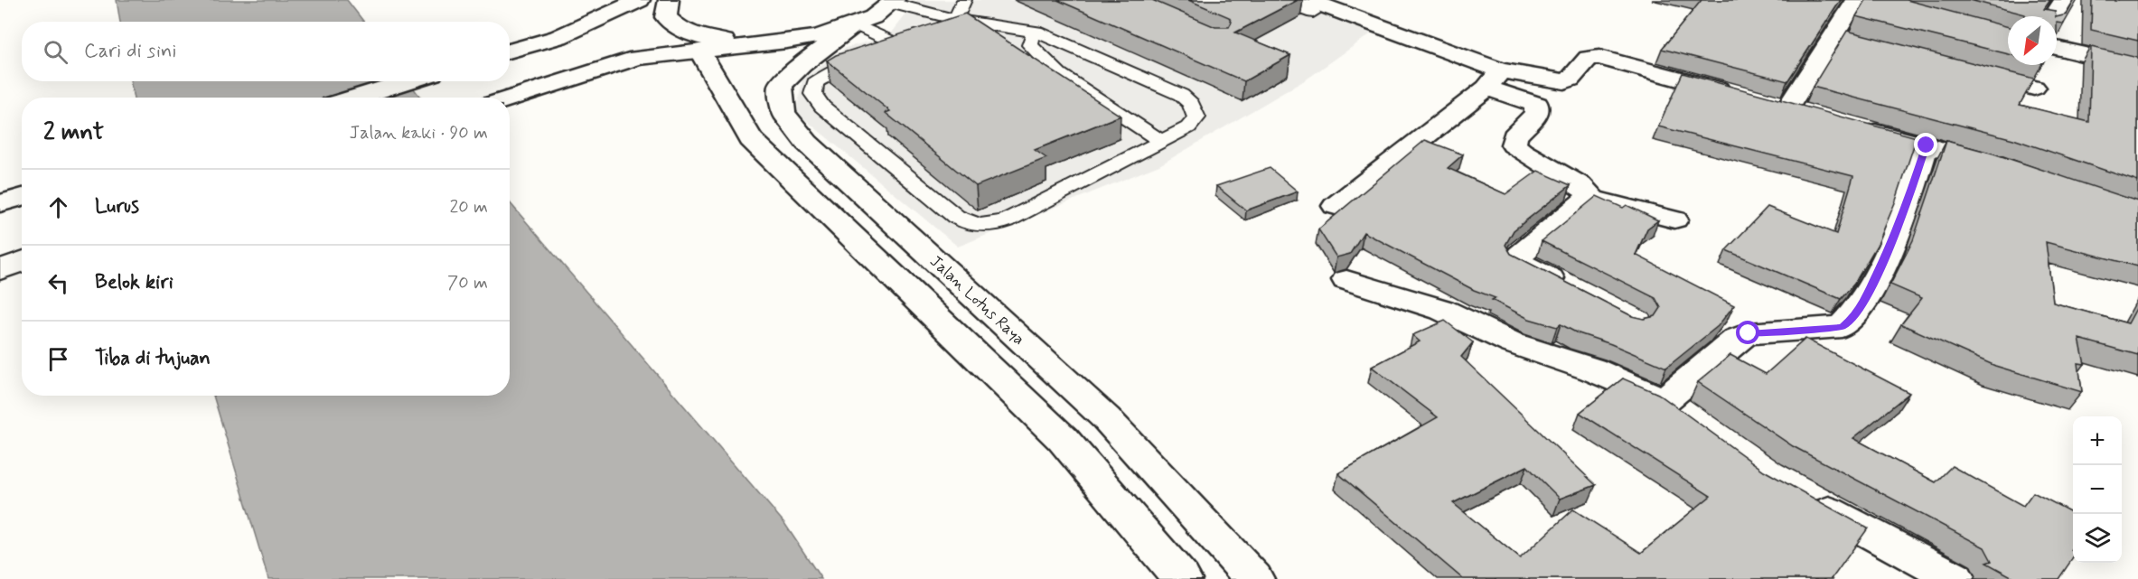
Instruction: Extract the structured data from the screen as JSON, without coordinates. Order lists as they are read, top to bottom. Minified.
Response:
{"streets":{"street":["Jalan Lotus Raya"]},"north":"bottom left","page":{"search":"Cari di sini","heading":["2 mnt","Jalan kaki · 90 m"],"list":[["Lurus","20 m"],["Belok kiri","70 m"],"Tiba di tujuan"],"map_buttons":["+","−"]}}
